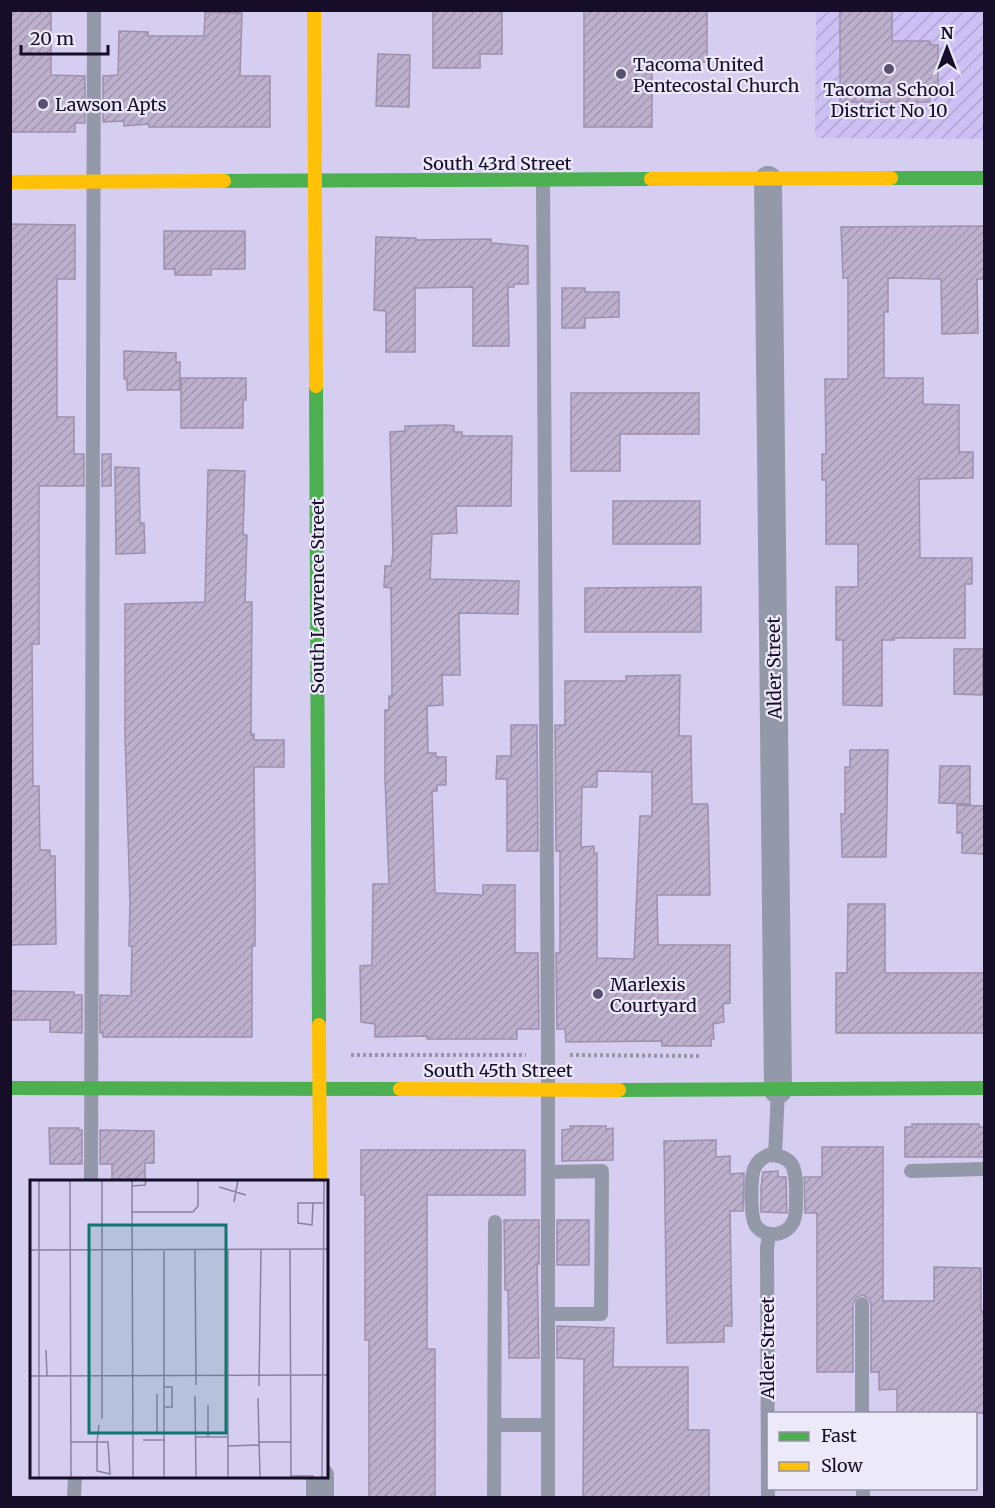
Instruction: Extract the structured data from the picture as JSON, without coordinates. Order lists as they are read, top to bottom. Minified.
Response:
{"streets":{"street":["South 43rd Street","South Lawrence Street","Alder Street","South 45th Street"]},"crossings":[["South 43rd Street","South Lawrence Street"],["South 43rd Street","Alder Street"],["South Lawrence Street","South 45th Street"],["Alder Street","South 45th Street"]],"places":["Tacoma School District No 10","Tacoma United Pentecostal Church","Lawson Apts","Marlexis Courtyard"],"legend":["Fast","Slow"],"scale_bar":"20 m","north":"top"}
